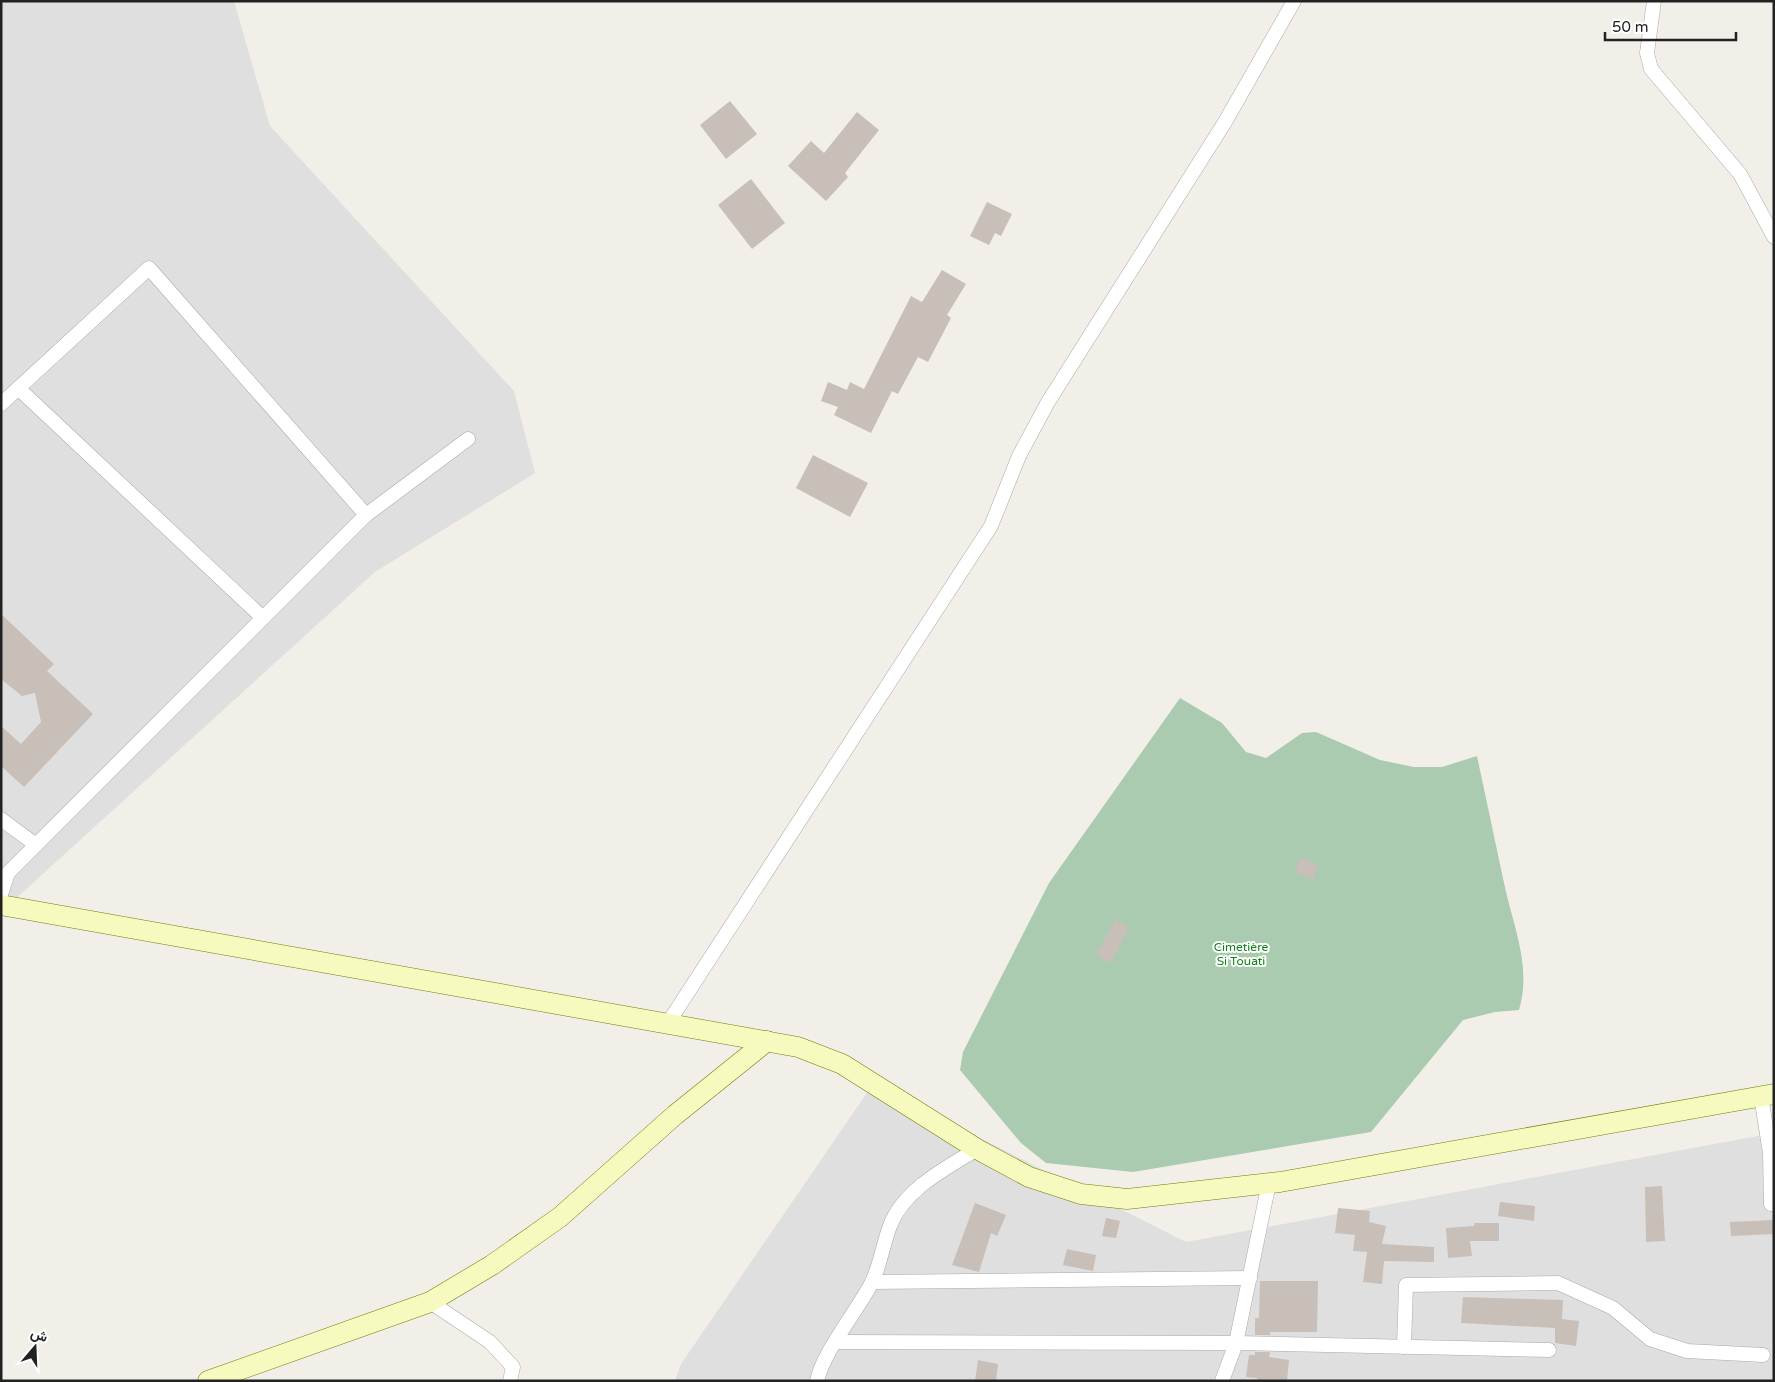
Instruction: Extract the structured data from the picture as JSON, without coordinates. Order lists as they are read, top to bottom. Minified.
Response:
{"parks":["Cimetière Si Touati"],"scale_bar":"50 m","north":"top"}
